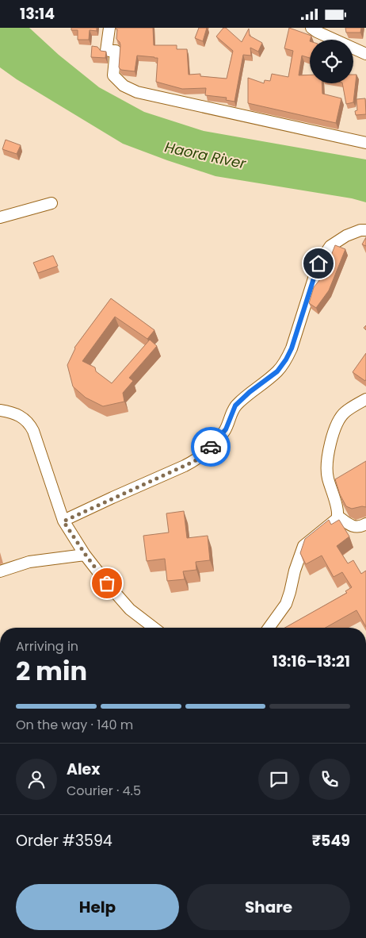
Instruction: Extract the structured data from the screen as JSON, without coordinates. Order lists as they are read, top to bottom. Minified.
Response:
{"water":["Haora River"],"page":{"status":"13:14","heading":["2 min","Arriving in","13:16–13:21"],"panel":["Alex","Courier · 4.5","Order #3594","₹549"],"bar":"On the way · 140 m","buttons":["Help","Share"]}}
